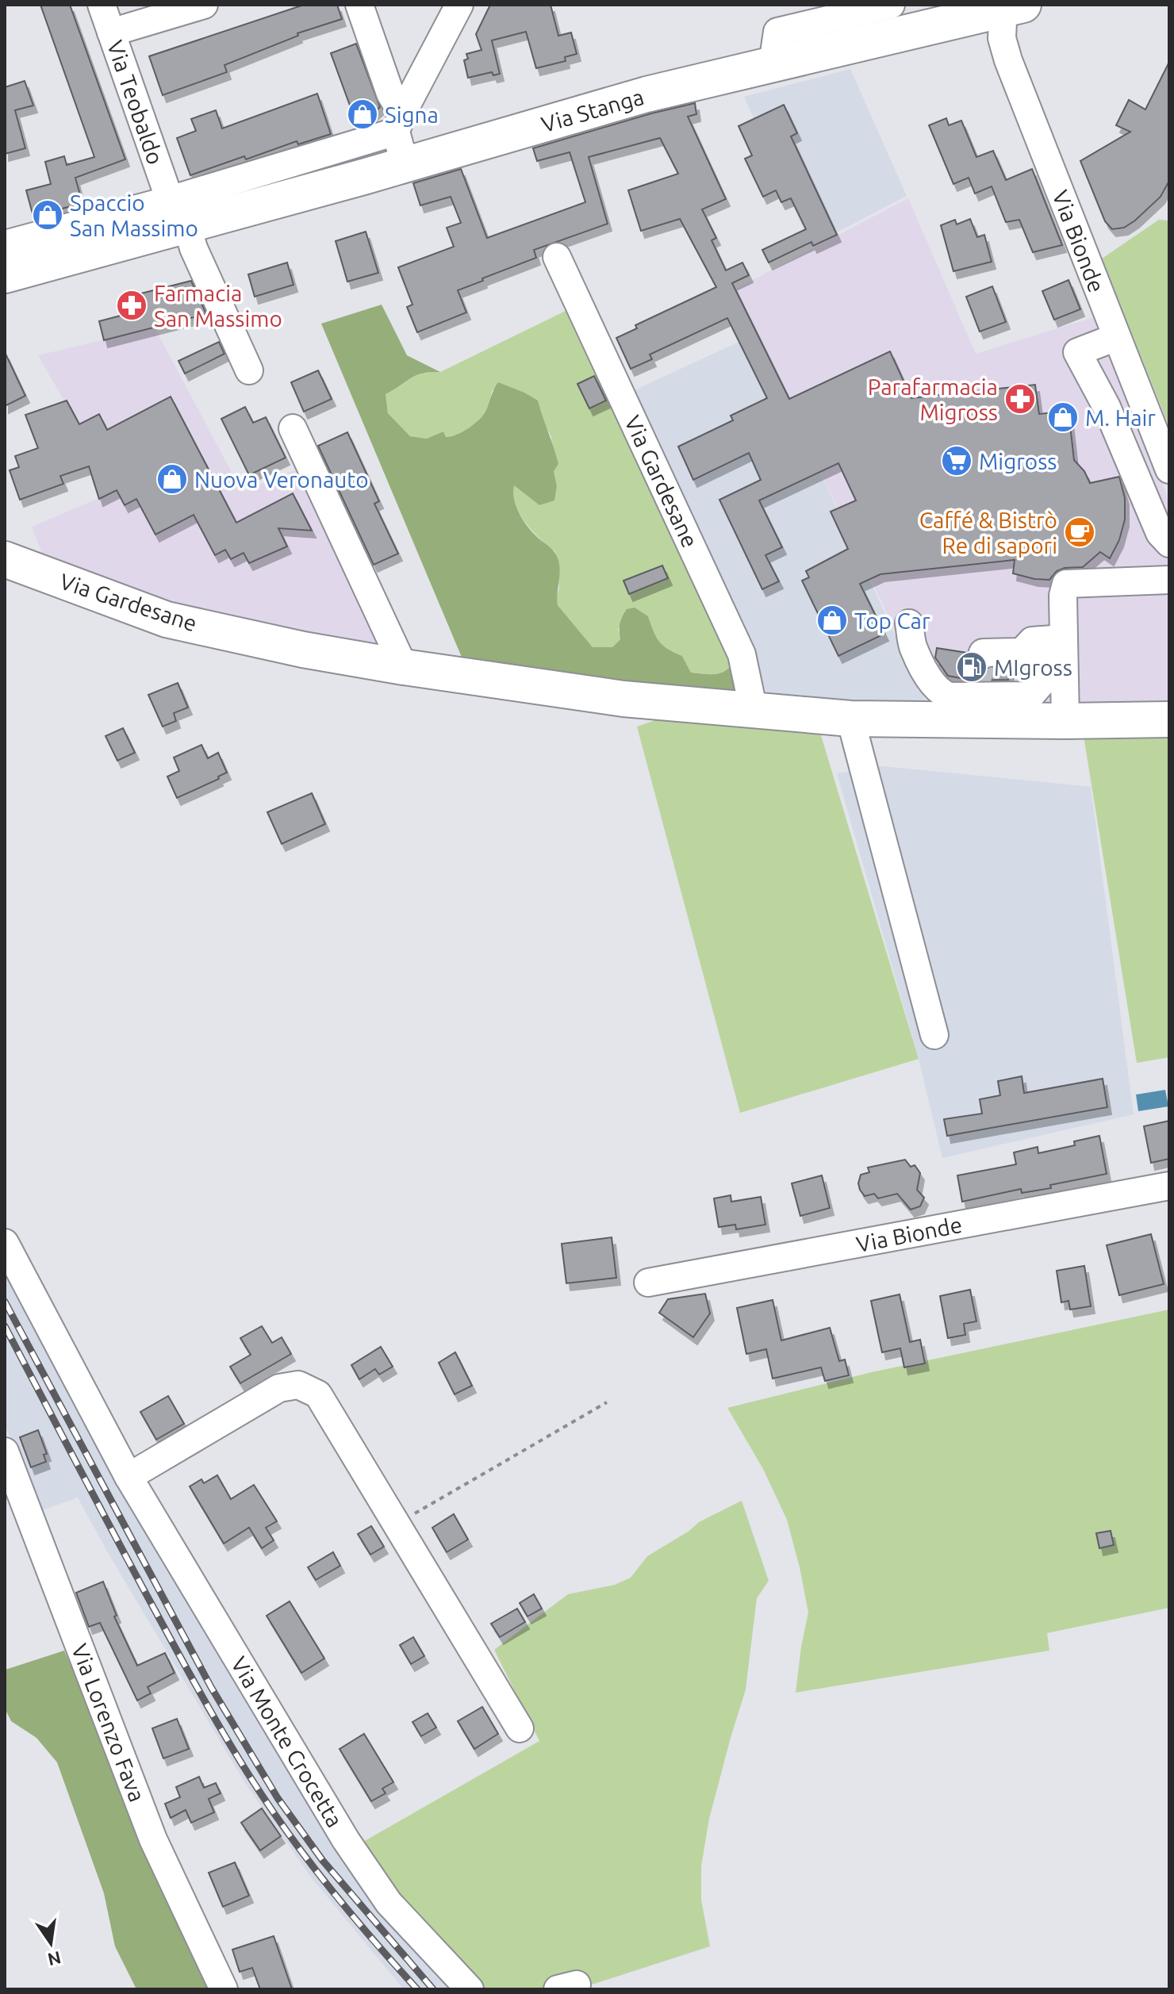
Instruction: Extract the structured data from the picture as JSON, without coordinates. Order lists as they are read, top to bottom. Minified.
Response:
{"streets":{"main road":["Via Stanga","Via Gardesane"],"street":["Via Teobaldo","Via Bionde","Via Lorenzo Fava","Via Monte Crocetta"]},"crossings":[["Via Teobaldo","Via Stanga"],["Via Stanga","Via Bionde"]],"places":{"shop":["Signa","Spaccio San Massimo","M. Hair","Nuova Veronauto","Top Car"],"pharmacy":["Farmacia San Massimo","Parafarmacia Migross"],"supermarket":["Migross"],"cafe":["Caffé & Bistrò Re di sapori"],"fuel station":["MIgross"]},"north":"bottom"}
